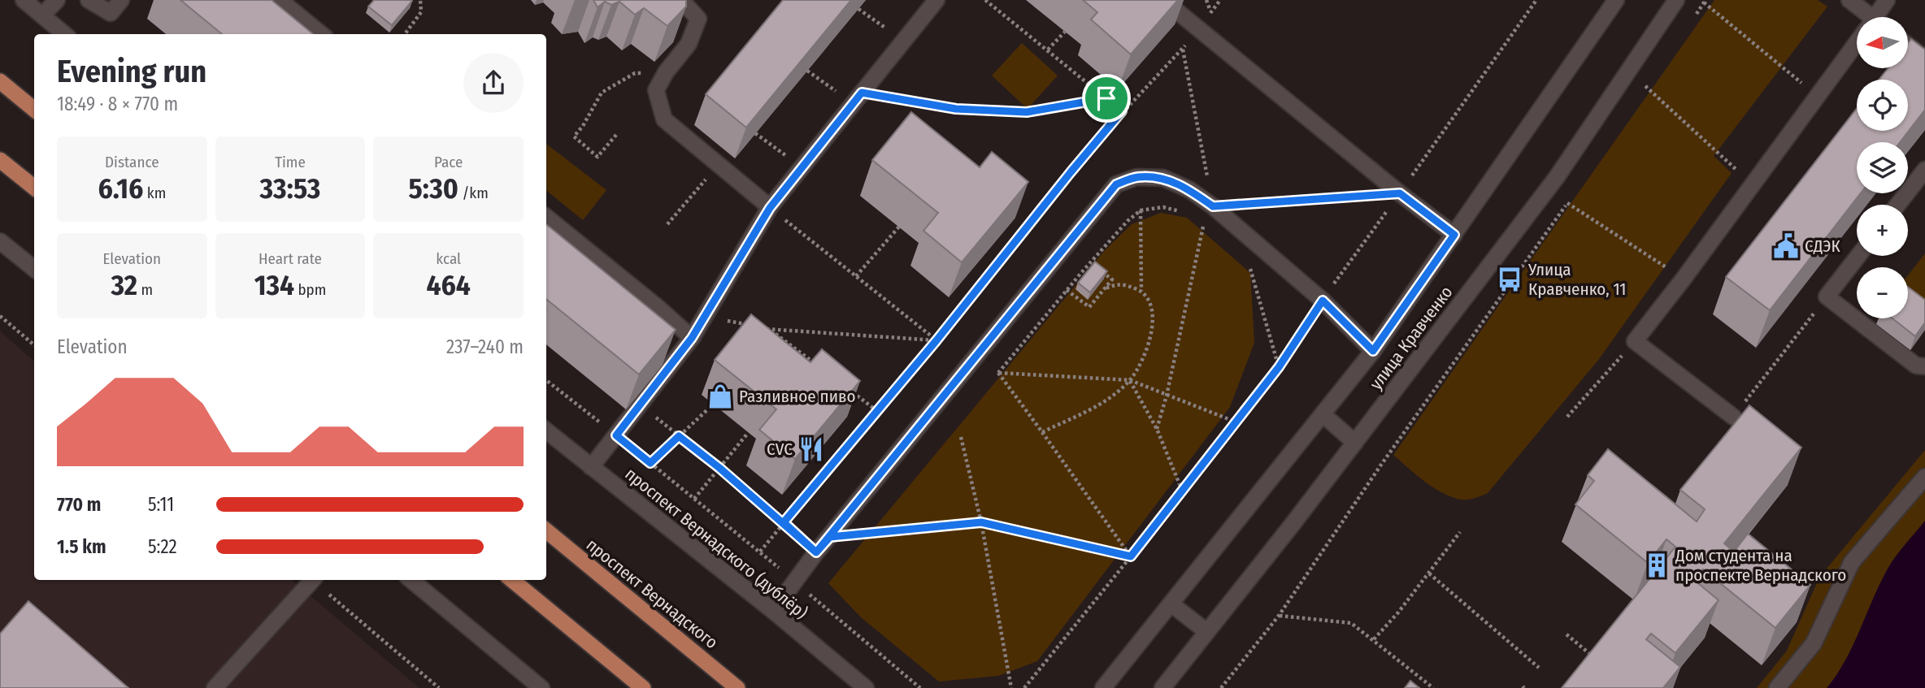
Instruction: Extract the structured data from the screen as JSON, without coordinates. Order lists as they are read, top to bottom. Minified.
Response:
{"streets":{"main road":["проспект Вернадского"],"street":["улица Кравченко","проспект Вернадского (дублёр)"]},"places":{"public building":["СДЭК"],"bus stop":["Улица Кравченко, 11"],"shop":["Разливное пиво"],"restaurant":["CVC"],"building":["Дом студента на проспекте Вернадского"]},"north":"left","page":{"map_buttons":["+","−"],"heading":["Evening run","18:49 · 8 × 770 m"],"stats":[["Distance","6.16 km"],["Time","33:53"],["Pace","5:30 /km"],["Elevation","32 m"],["Heart rate","134 bpm"],["kcal","464"]],"chart":["Elevation","237–240 m"],"list":[{"name":"770 m","note":"5:11"},{"name":"1.5 km","note":"5:22"}]}}
